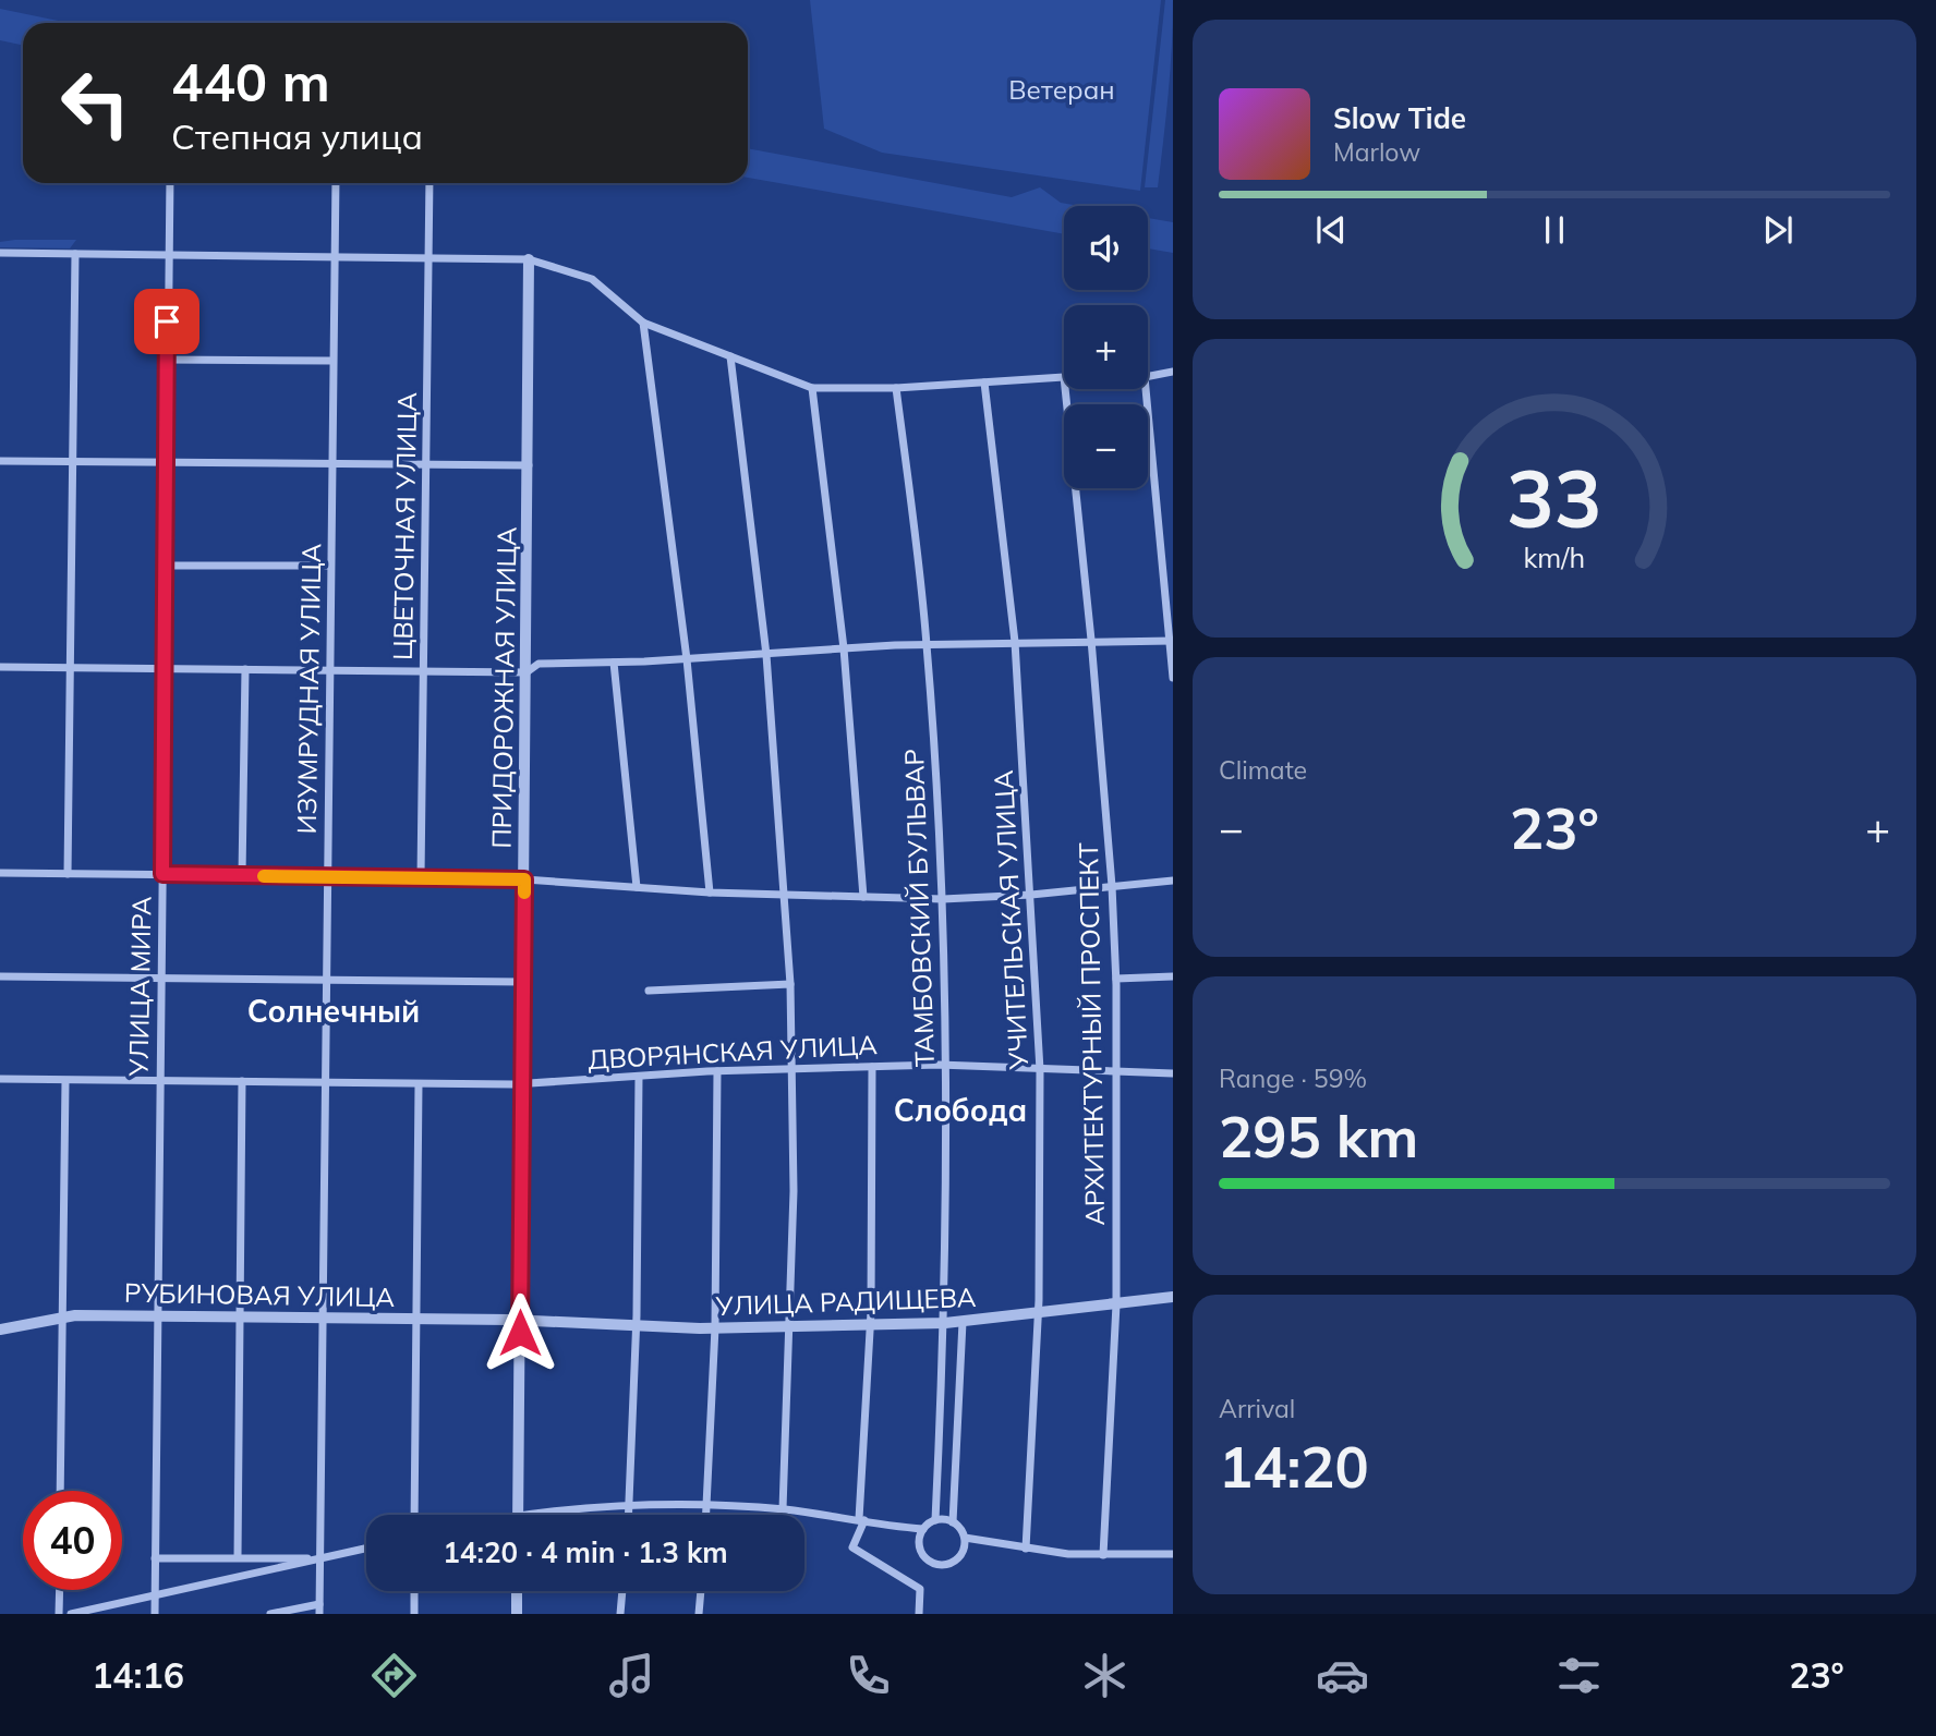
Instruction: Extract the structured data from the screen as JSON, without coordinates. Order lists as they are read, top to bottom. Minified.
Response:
{"streets":{"street":["ЦВЕТОЧНАЯ УЛИЦА","ПРИДОРОЖНАЯ УЛИЦА","ИЗУМРУДНАЯ УЛИЦА","ТАМБОВСКИЙ БУЛЬВАР","УЧИТЕЛЬСКАЯ УЛИЦА","УЛИЦА МИРА","АРХИТЕКТУРНЫЙ ПРОСПЕКТ","ДВОРЯНСКАЯ УЛИЦА","РУБИНОВАЯ УЛИЦА","УЛИЦА РАДИЩЕВА"]},"crossings":[["ПРИДОРОЖНАЯ УЛИЦА","ДВОРЯНСКАЯ УЛИЦА"],["ПРИДОРОЖНАЯ УЛИЦА","РУБИНОВАЯ УЛИЦА"],["ПРИДОРОЖНАЯ УЛИЦА","УЛИЦА РАДИЩЕВА"],["ИЗУМРУДНАЯ УЛИЦА","ДВОРЯНСКАЯ УЛИЦА"],["ИЗУМРУДНАЯ УЛИЦА","РУБИНОВАЯ УЛИЦА"],["ТАМБОВСКИЙ БУЛЬВАР","ДВОРЯНСКАЯ УЛИЦА"],["ТАМБОВСКИЙ БУЛЬВАР","УЛИЦА РАДИЩЕВА"],["УЧИТЕЛЬСКАЯ УЛИЦА","ДВОРЯНСКАЯ УЛИЦА"],["УЧИТЕЛЬСКАЯ УЛИЦА","УЛИЦА РАДИЩЕВА"],["УЛИЦА МИРА","ДВОРЯНСКАЯ УЛИЦА"],["УЛИЦА МИРА","РУБИНОВАЯ УЛИЦА"],["АРХИТЕКТУРНЫЙ ПРОСПЕКТ","ДВОРЯНСКАЯ УЛИЦА"],["АРХИТЕКТУРНЫЙ ПРОСПЕКТ","УЛИЦА РАДИЩЕВА"],["РУБИНОВАЯ УЛИЦА","УЛИЦА РАДИЩЕВА"]],"districts":["Солнечный","Слобода"],"parks":["Ветеран"],"page":{"turn":["440 m","Степная улица"],"song":["Slow Tide","Marlow"],"map_buttons":["+","−"],"tile":["Climate",["Range · 59%","295 km"],["Arrival","14:20"]],"heat":["−","23°","+"],"limit":"40","trip":"14:20 · 4 min · 1.3 km","tabs":["14:16","23°"],"gauge":["33","km/h"]}}
